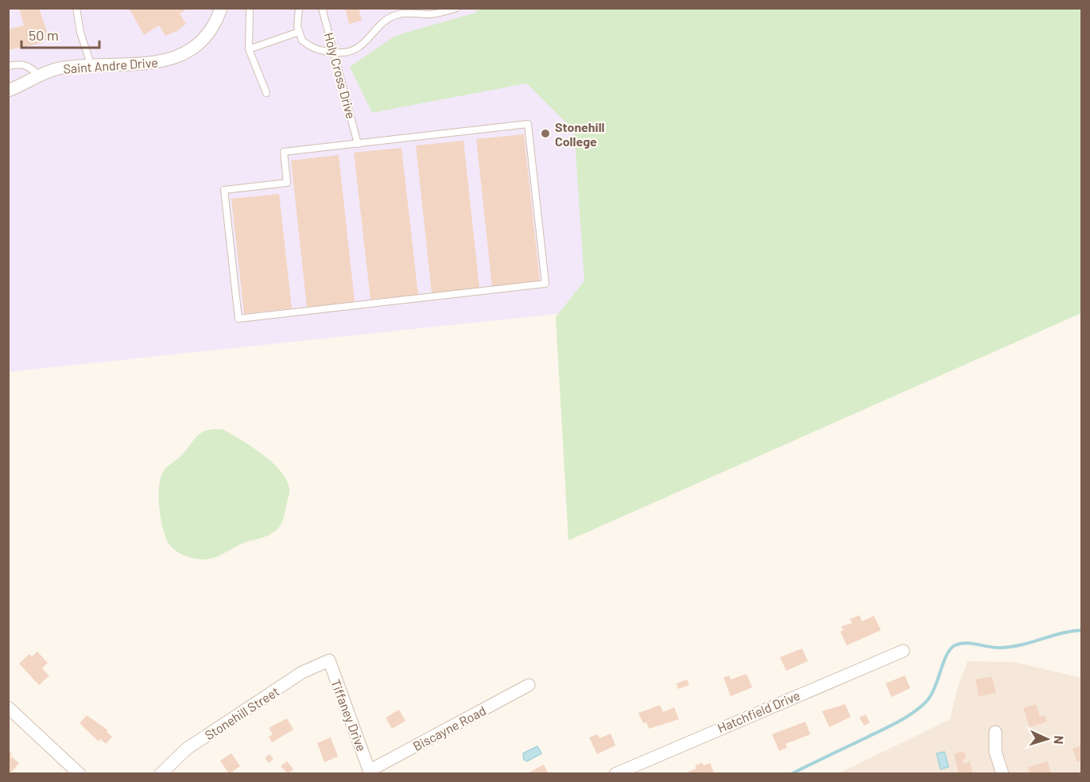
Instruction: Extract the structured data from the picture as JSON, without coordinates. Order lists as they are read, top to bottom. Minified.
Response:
{"streets":{"street":["Saint Andre Drive","Hatchfield Drive","Stonehill Street","Tiffaney Drive","Biscayne Road"],"lane":["Holy Cross Drive"]},"crossings":[["Stonehill Street","Tiffaney Drive"],["Tiffaney Drive","Biscayne Road"]],"places":["Stonehill College"],"scale_bar":"50 m","north":"right"}
